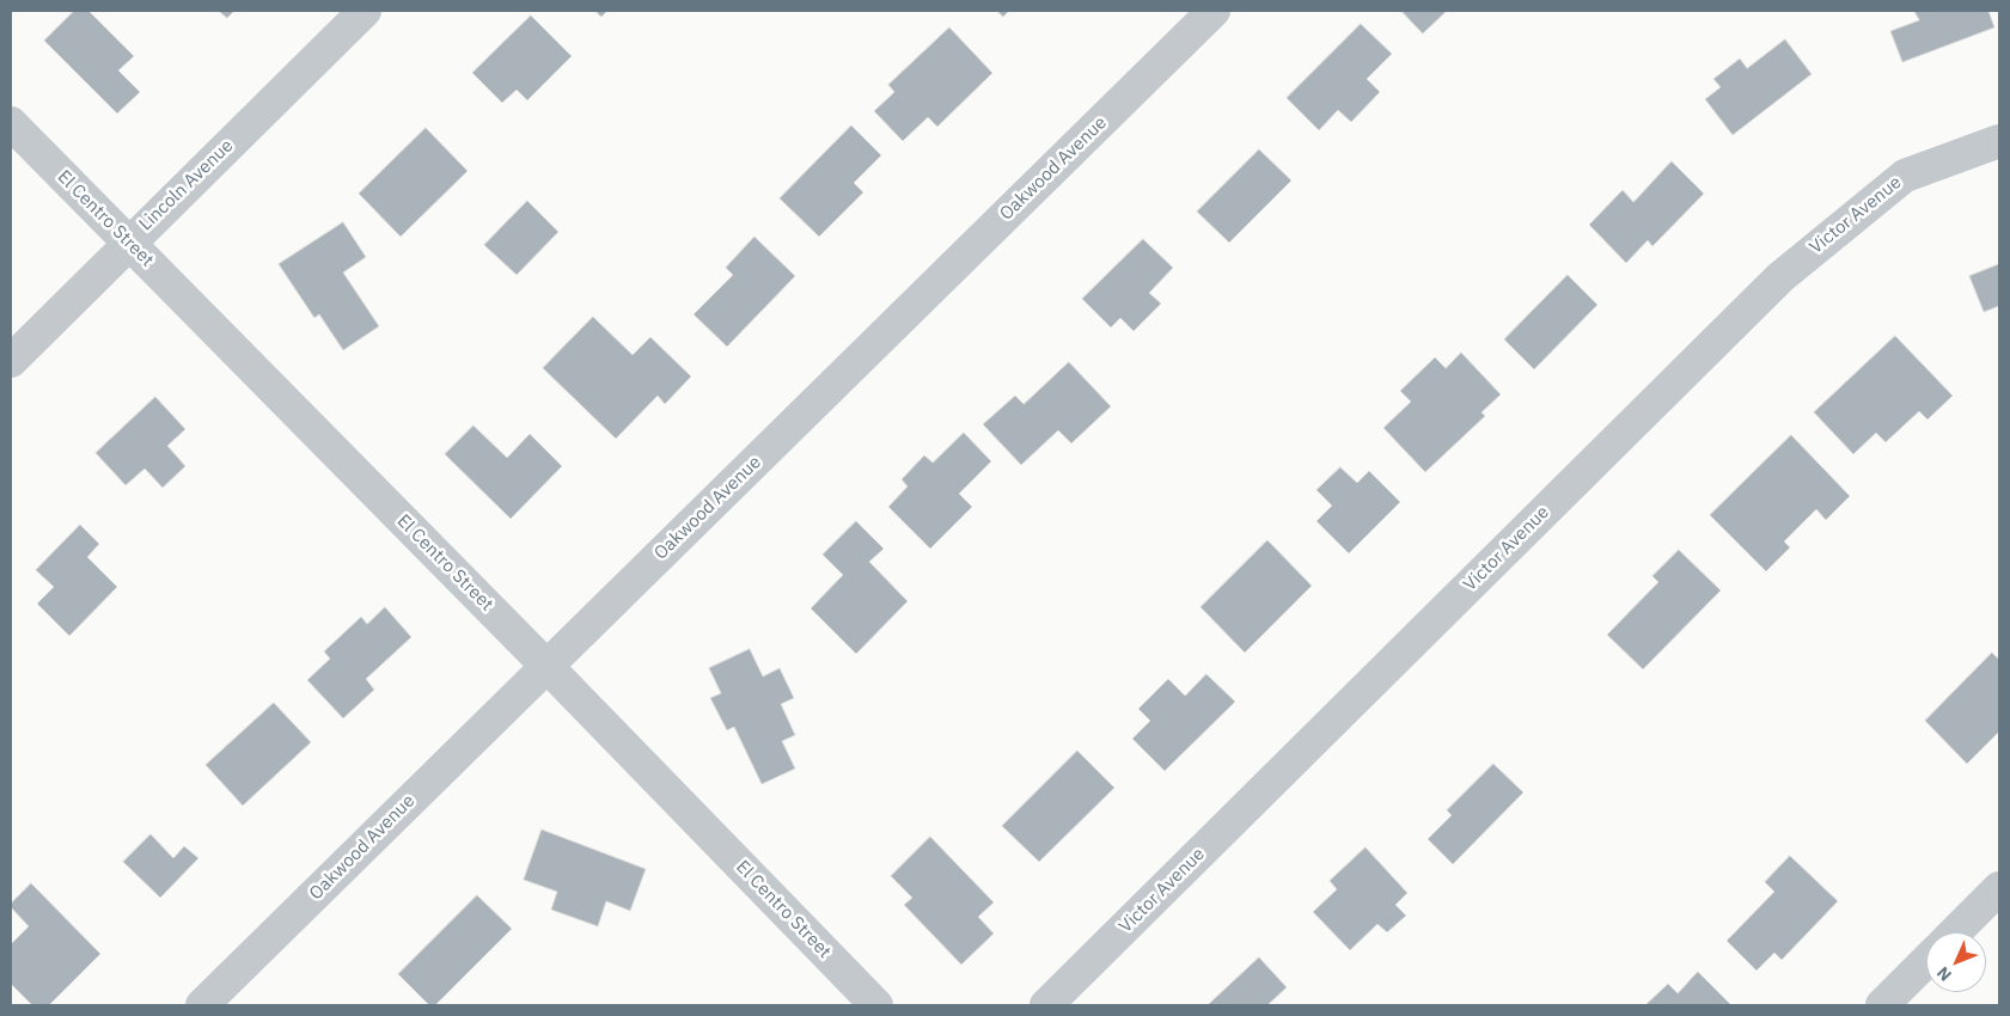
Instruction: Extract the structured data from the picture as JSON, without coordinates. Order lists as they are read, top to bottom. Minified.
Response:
{"streets":{"street":["Oakwood Avenue","Lincoln Avenue","Victor Avenue","El Centro Street"]},"crossings":[["Oakwood Avenue","El Centro Street"],["Lincoln Avenue","El Centro Street"]],"north":"bottom left"}
